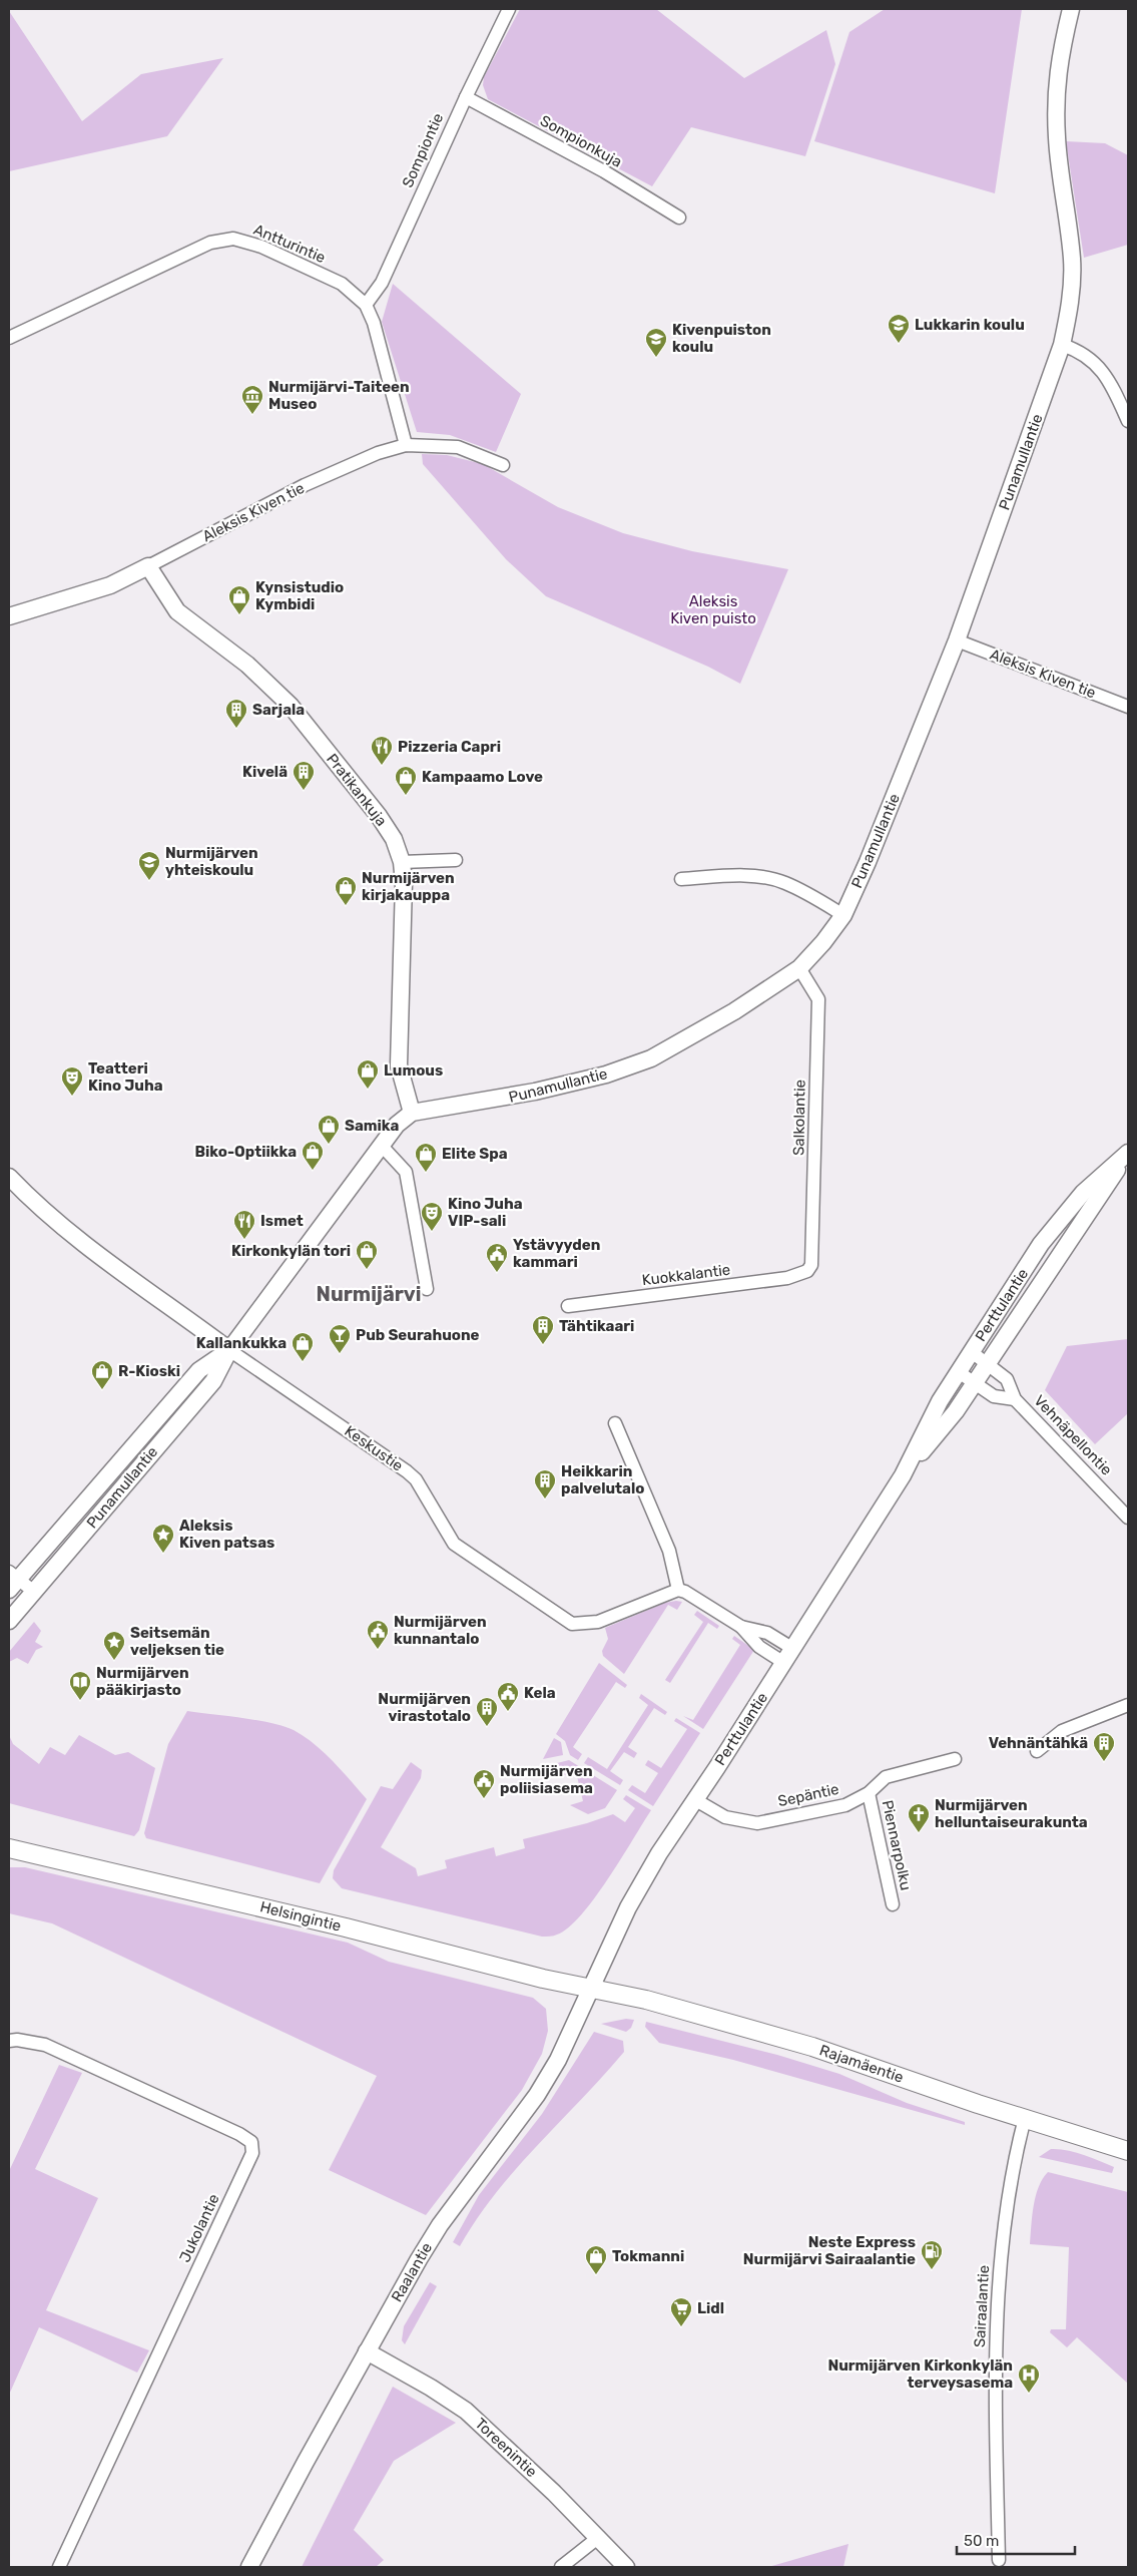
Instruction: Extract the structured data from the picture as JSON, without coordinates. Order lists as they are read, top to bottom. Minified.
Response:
{"streets":{"main road":["Helsingintie","Rajamäentie"],"street":["Sompionkuja","Sompiontie","Antturintie","Punamullantie","Aleksis Kiven tie","Pratikankuja","Salkolantie","Kuokkalantie","Perttulantie","Vehnäpellontie","Keskustie","Sepäntie","Piennarpolku","Jukolantie","Raalantie","Sairaalantie","Toreenintie"]},"crossings":[["Sompionkuja","Sompiontie"],["Sompiontie","Antturintie"],["Antturintie","Aleksis Kiven tie"],["Punamullantie","Aleksis Kiven tie"],["Punamullantie","Pratikankuja"],["Punamullantie","Salkolantie"],["Punamullantie","Keskustie"],["Aleksis Kiven tie","Pratikankuja"],["Salkolantie","Kuokkalantie"],["Perttulantie","Vehnäpellontie"],["Perttulantie","Sepäntie"],["Perttulantie","Helsingintie"],["Perttulantie","Rajamäentie"],["Perttulantie","Raalantie"],["Sepäntie","Piennarpolku"],["Helsingintie","Rajamäentie"],["Helsingintie","Raalantie"],["Rajamäentie","Raalantie"],["Rajamäentie","Sairaalantie"],["Raalantie","Toreenintie"]],"districts":["Nurmijärvi"],"parks":["Aleksis Kiven puisto"],"places":{"school or university":["Lukkarin koulu","Kivenpuiston koulu","Nurmijärven yhteiskoulu"],"museum":["Nurmijärvi-Taiteen Museo"],"shop":["Kynsistudio Kymbidi","Kampaamo Love","Nurmijärven kirjakauppa","Lumous","Samika","Biko-Optiikka","Elite Spa","Kirkonkylän tori","Kallankukka","R-Kioski","Tokmanni"],"building":["Sarjala","Kivelä","Tähtikaari","Heikkarin palvelutalo","Nurmijärven virastotalo","Vehnäntähkä"],"restaurant":["Pizzeria Capri","Ismet"],"theatre":["Teatteri Kino Juha","Kino Juha VIP-sali"],"public building":["Ystävyyden kammari","Nurmijärven kunnantalo","Kela","Nurmijärven poliisiasema"],"bar":["Pub Seurahuone"],"place":["Aleksis Kiven patsas","Seitsemän veljeksen tie"],"library":["Nurmijärven pääkirjasto"],"church":["Nurmijärven helluntaiseurakunta"],"fuel station":["Neste Express Nurmijärvi Sairaalantie"],"supermarket":["Lidl"],"hospital":["Nurmijärven Kirkonkylän terveysasema"]},"scale_bar":"50 m"}
